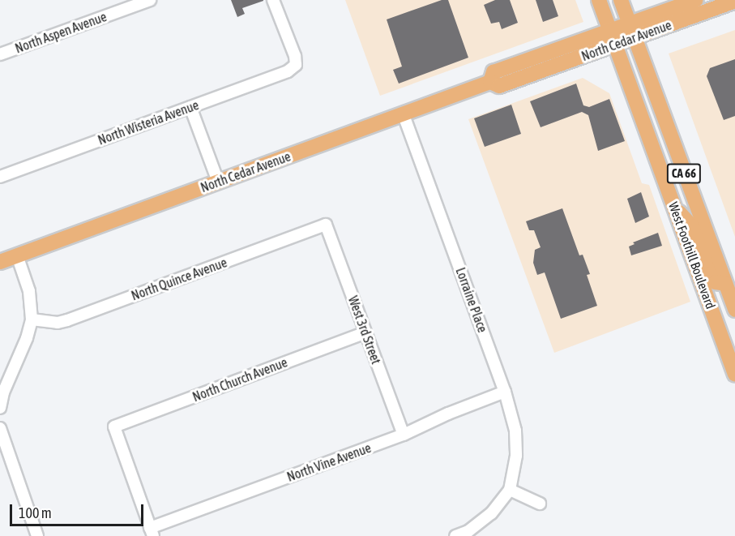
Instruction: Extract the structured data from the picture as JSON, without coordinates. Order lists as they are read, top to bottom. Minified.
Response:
{"streets":{"main road":["North Cedar Avenue","CA 66","West Foothill Boulevard"],"street":["North Aspen Avenue","North Wisteria Avenue","North Quince Avenue","Lorraine Place","West 3rd Street","North Church Avenue","North Vine Avenue"]},"crossings":[["North Cedar Avenue","West Foothill Boulevard"],["North Cedar Avenue","Lorraine Place"],["North Quince Avenue","West 3rd Street"],["Lorraine Place","North Vine Avenue"],["West 3rd Street","North Church Avenue"],["West 3rd Street","North Vine Avenue"],["North Church Avenue","North Vine Avenue"]],"scale_bar":"100 m"}
